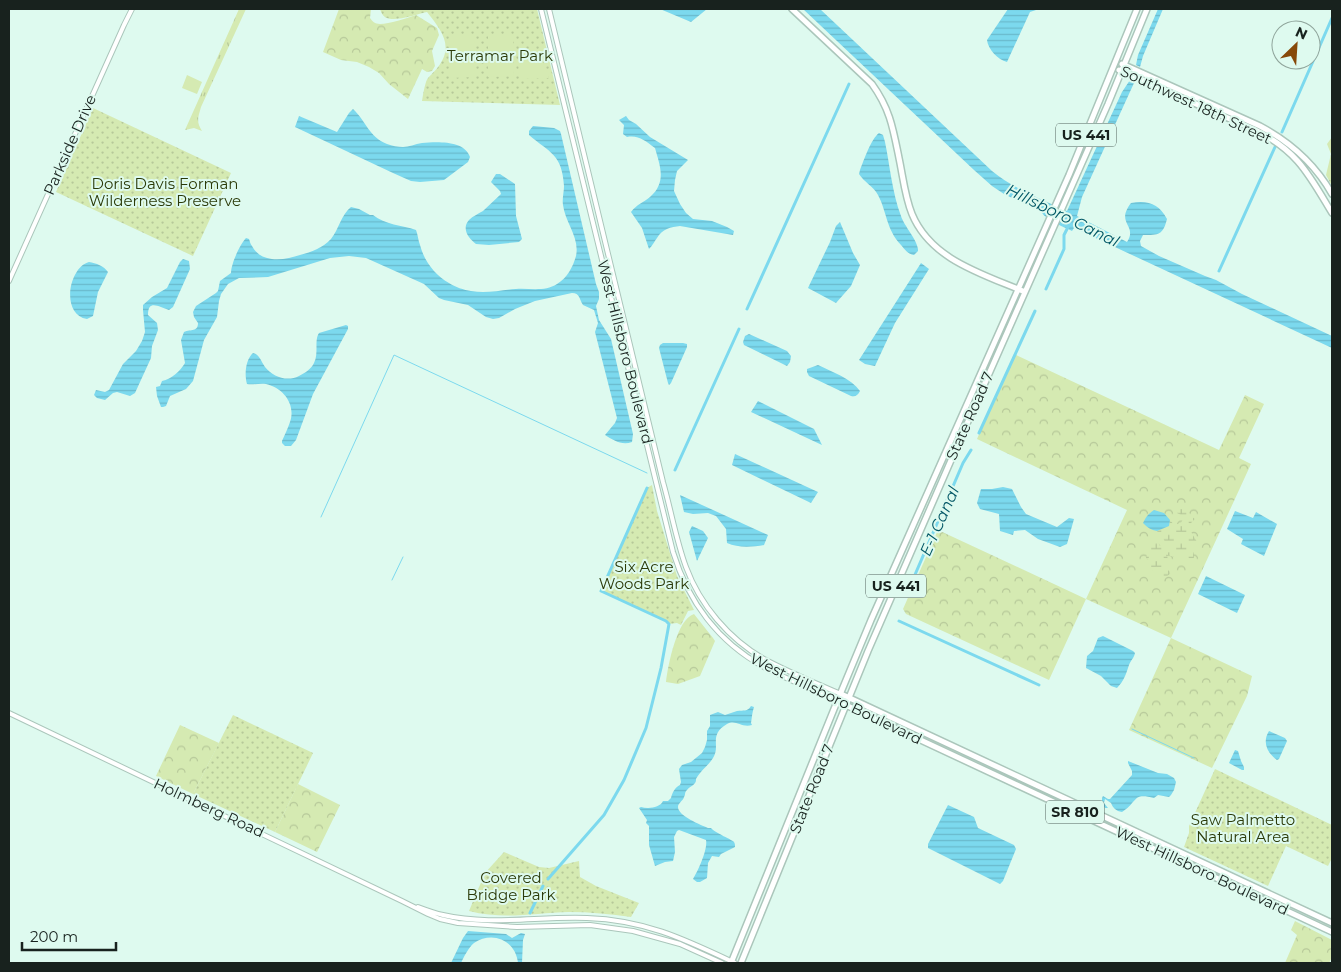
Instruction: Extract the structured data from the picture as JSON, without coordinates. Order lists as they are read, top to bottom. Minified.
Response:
{"streets":{"main road":["Southwest 18th Street","US 441","West Hillsboro Boulevard","State Road 7","SR 810"],"street":["Parkside Drive","Holmberg Road"]},"crossings":[["Southwest 18th Street","State Road 7"],["West Hillsboro Boulevard","State Road 7"],["State Road 7","Holmberg Road"]],"water":["Hillsboro Canal","E-1 Canal"],"parks":["Terramar Park","Doris Davis Forman Wilderness Preserve","Six Acre Woods Park","Saw Palmetto Natural Area","Covered Bridge Park"],"scale_bar":"200 m","north":"top right"}
